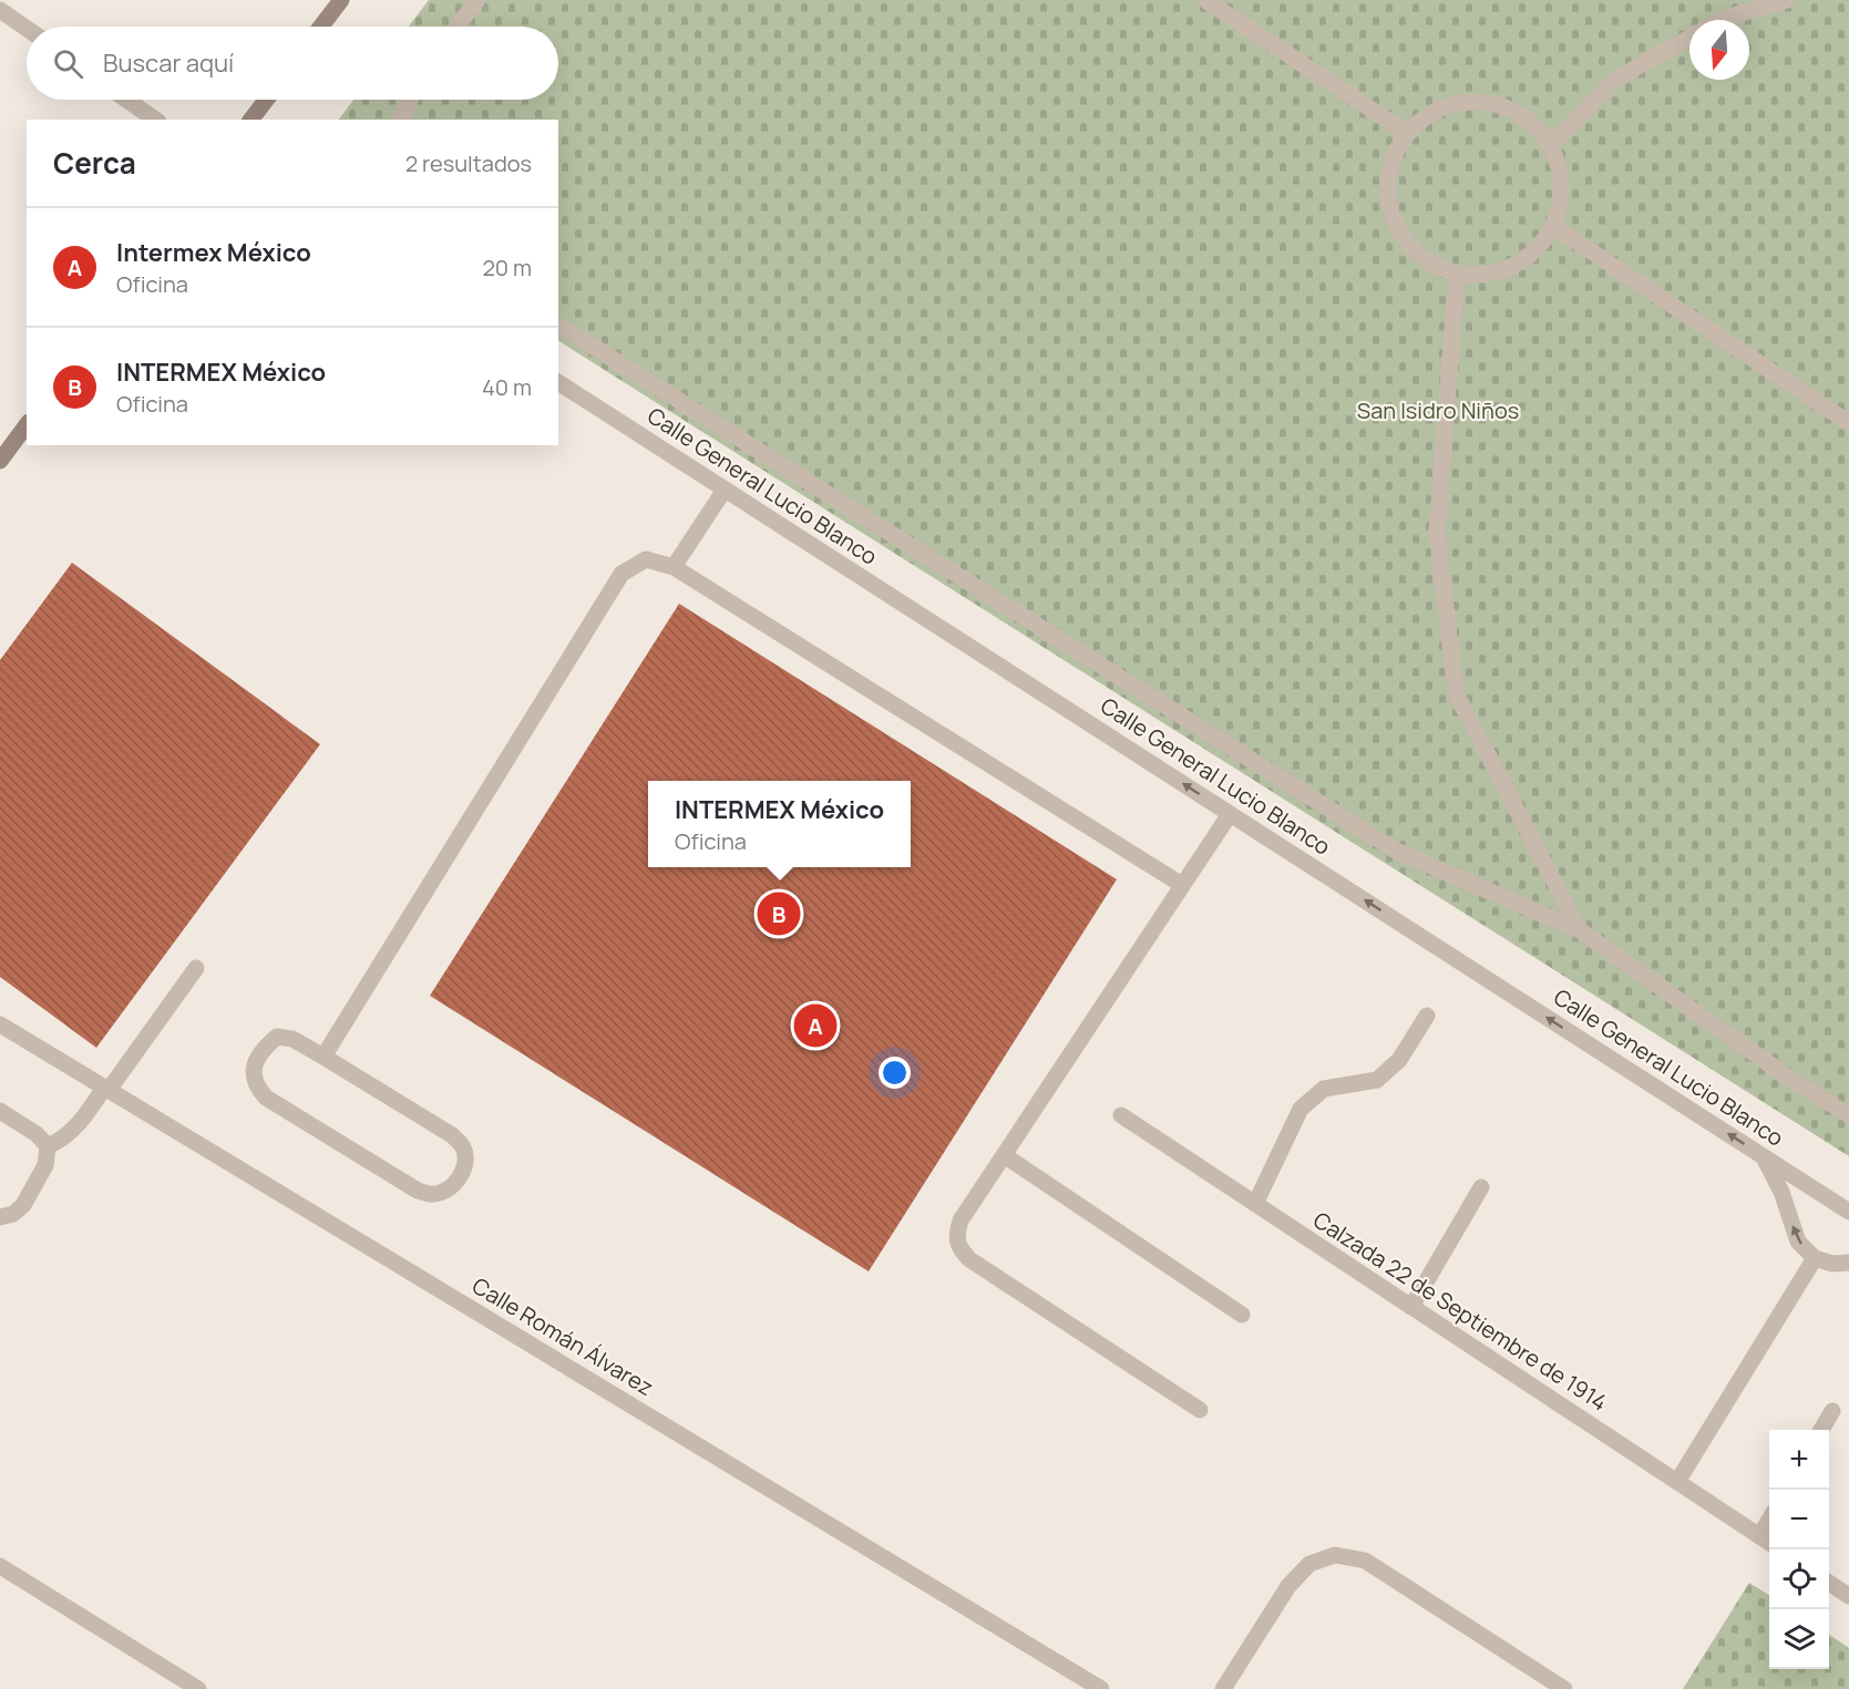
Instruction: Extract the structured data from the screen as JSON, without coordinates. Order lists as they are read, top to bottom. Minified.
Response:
{"streets":{"street":["Calle General Lucio Blanco","Calzada 22 de Septiembre de 1914","Calle Román Álvarez"]},"parks":["San Isidro Niños"],"north":"bottom","page":{"search":"Buscar aquí","heading":["Cerca","2 resultados"],"list":[{"mark":"A","name":"Intermex México","note":"Oficina","value":"20 m"},{"mark":"B","name":"INTERMEX México","note":"Oficina","value":"40 m"}],"popup":["INTERMEX México","Oficina"],"pins":["B","A"],"map_buttons":["+","−"]}}
